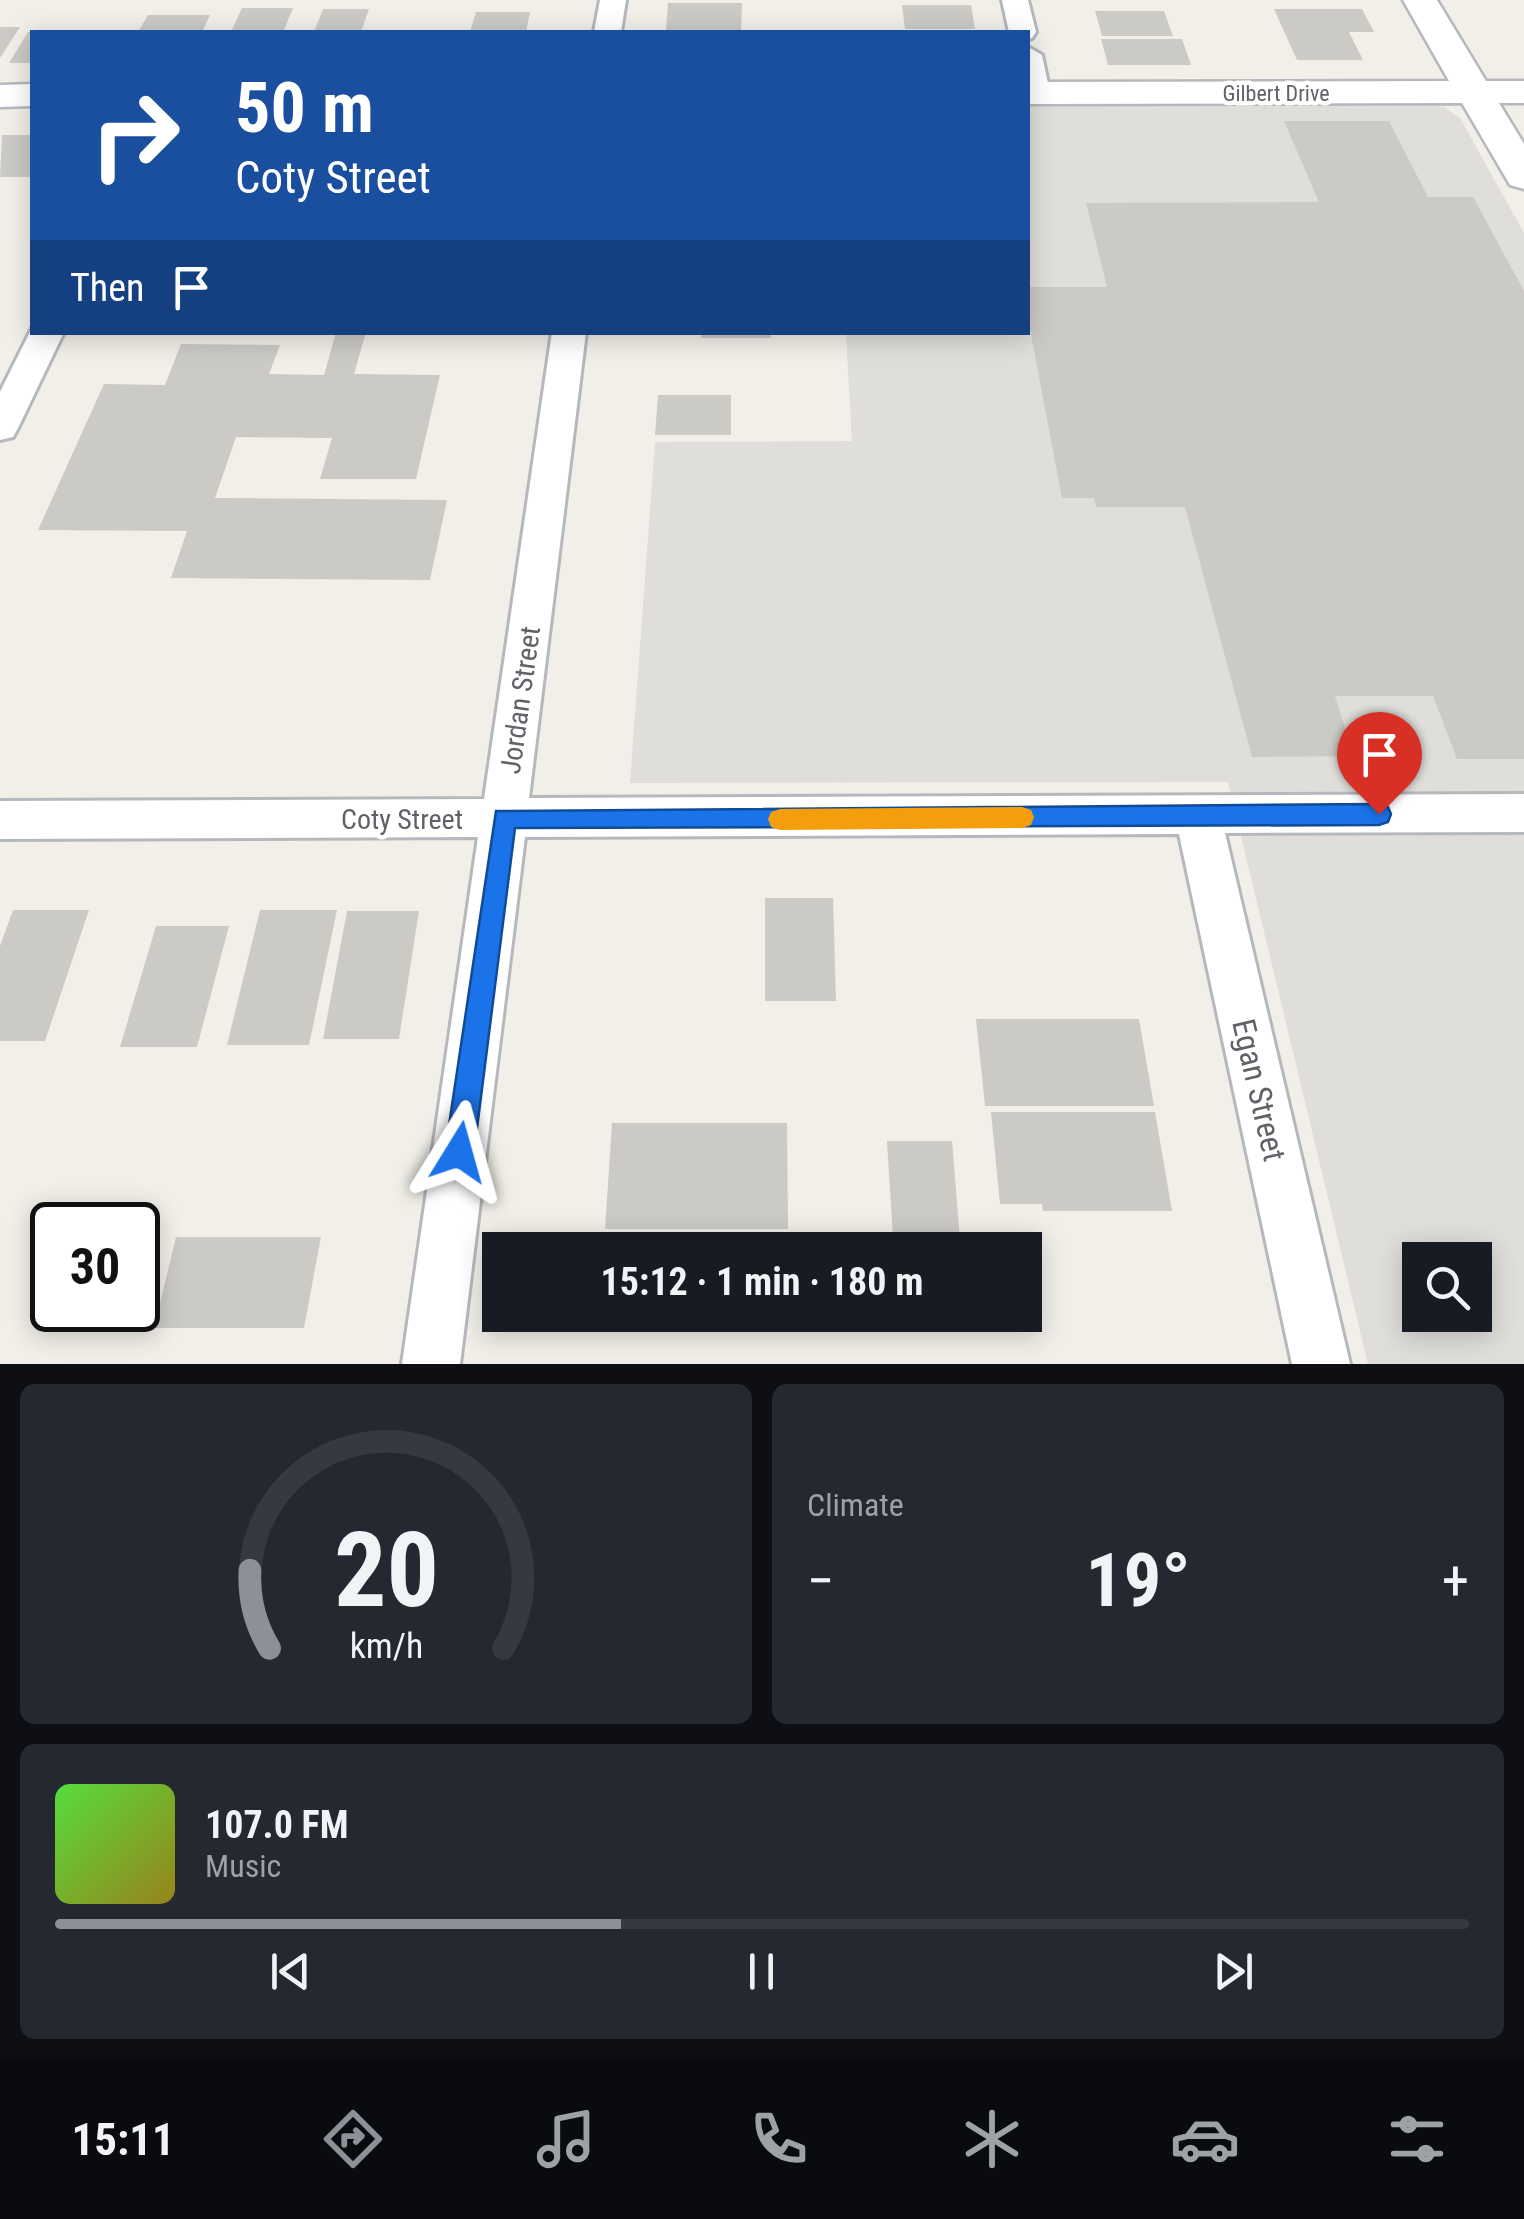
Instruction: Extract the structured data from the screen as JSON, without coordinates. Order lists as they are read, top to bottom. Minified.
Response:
{"streets":{"street":["Gilbert Drive","Jordan Street","Coty Street","Egan Street"]},"crossings":[["Jordan Street","Coty Street"],["Coty Street","Egan Street"]],"page":{"turn":["50 m","Coty Street"],"then":"Then","limit":"30","trip":"15:12 · 1 min · 180 m","tile":"Climate","heat":["−","19°","+"],"song":["107.0 FM","Music"],"tabs":"15:11","gauge":["20","km/h"]}}
